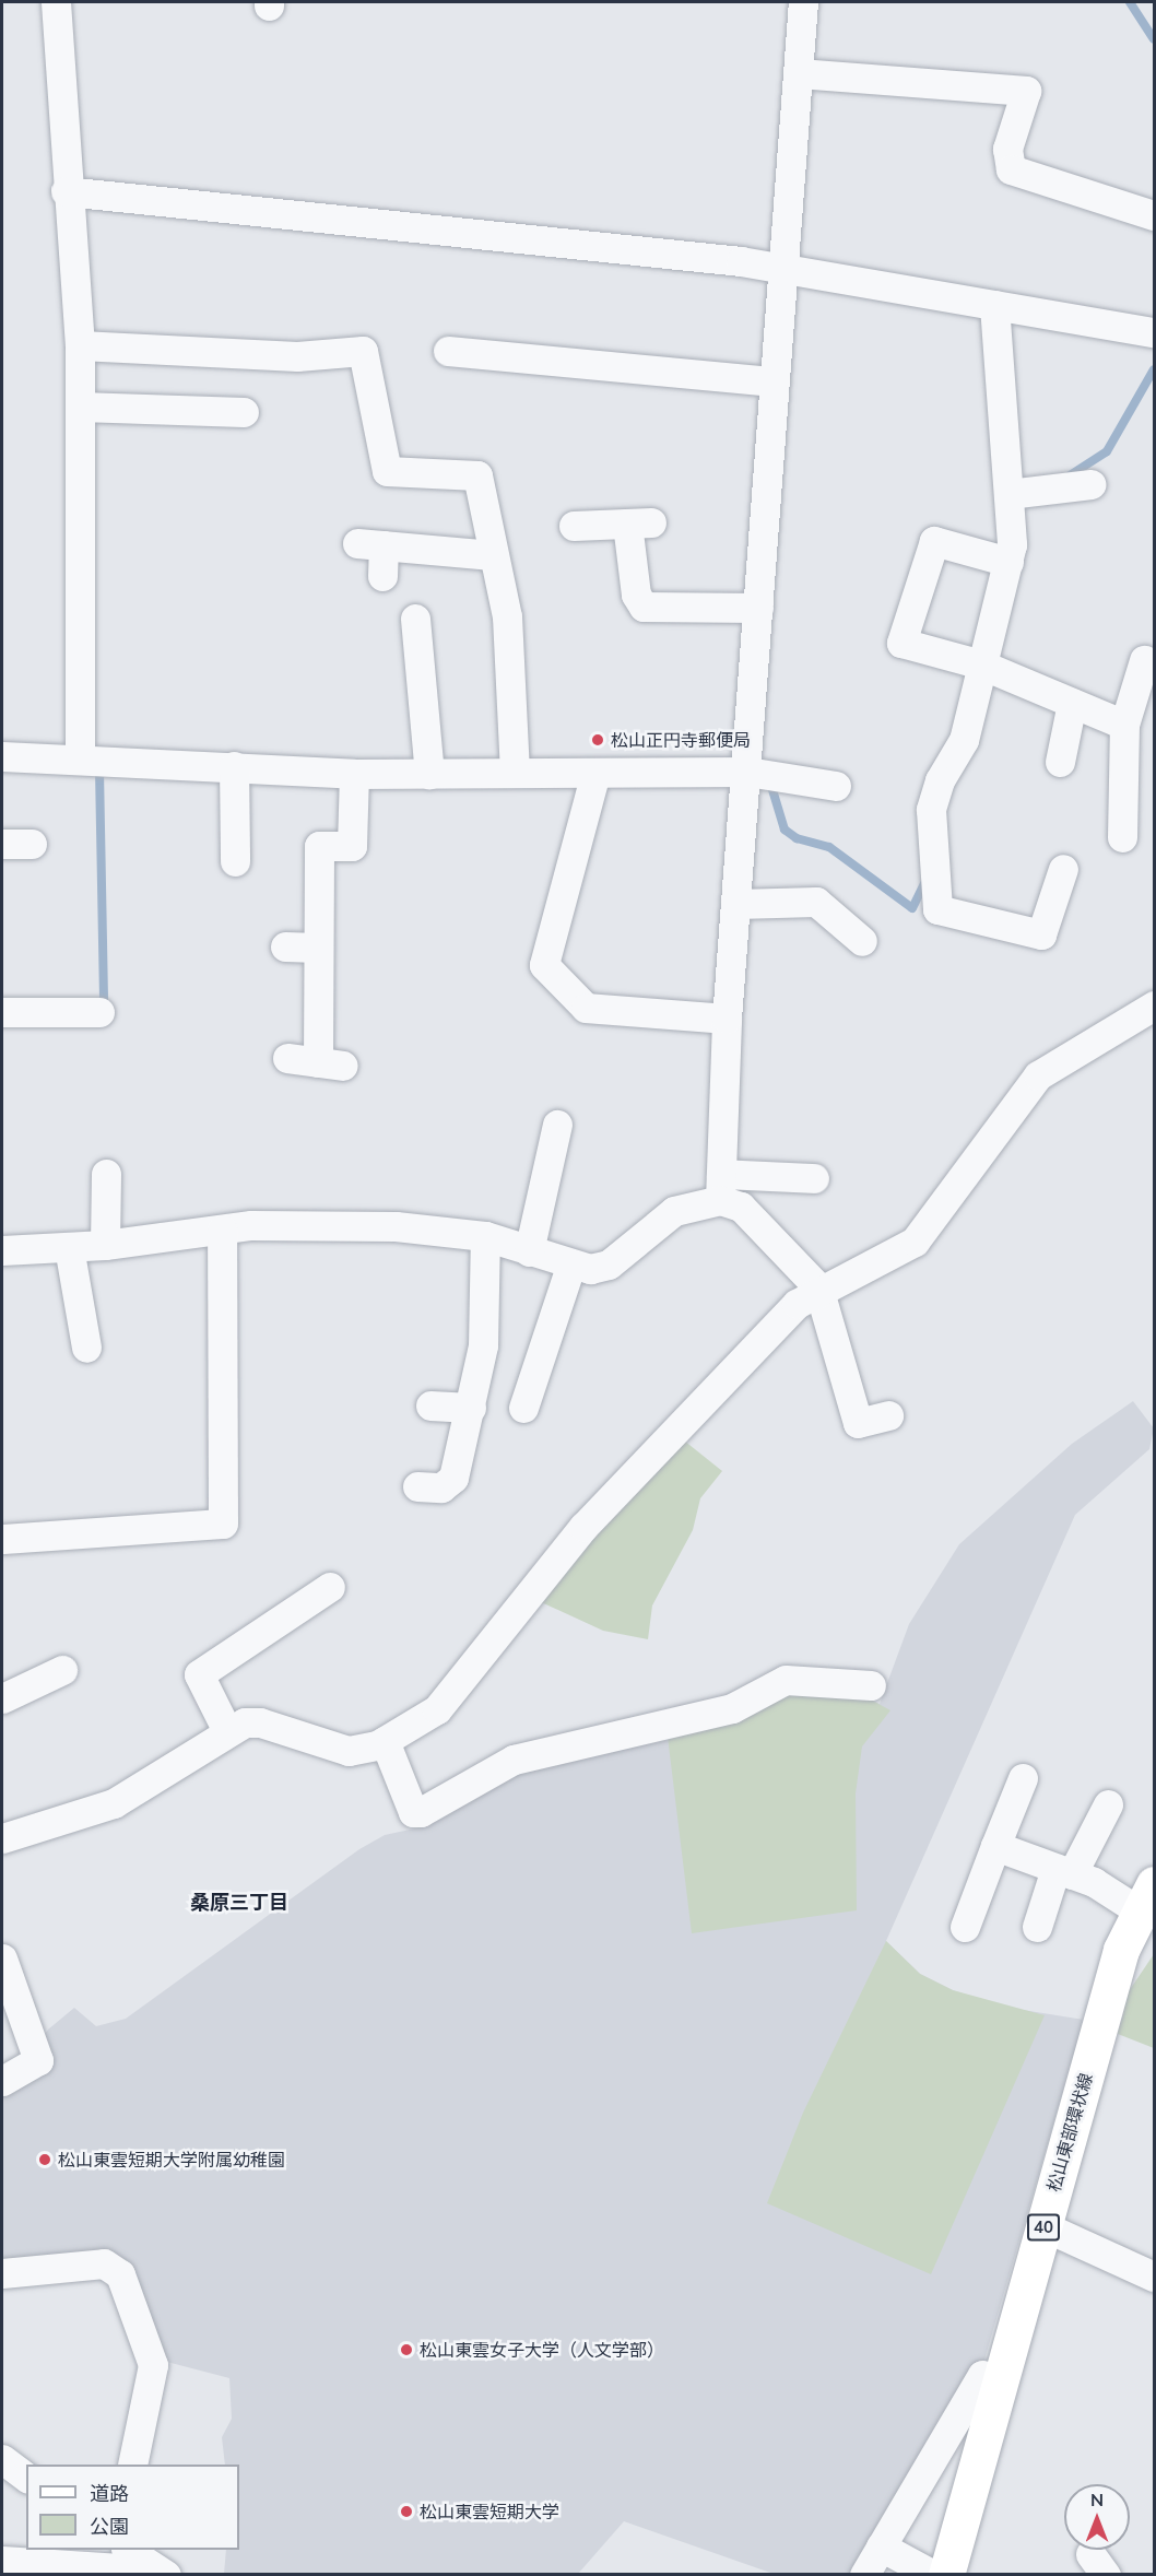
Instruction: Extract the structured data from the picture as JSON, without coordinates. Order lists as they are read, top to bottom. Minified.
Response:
{"streets":{"main road":["松山東部環状線","40"]},"districts":["桑原三丁目"],"places":["松山正円寺郵便局","松山東雲短期大学附属幼稚園","松山東雲女子大学（人文学部）","松山東雲短期大学"],"legend":["道路","公園"],"north":"top"}
